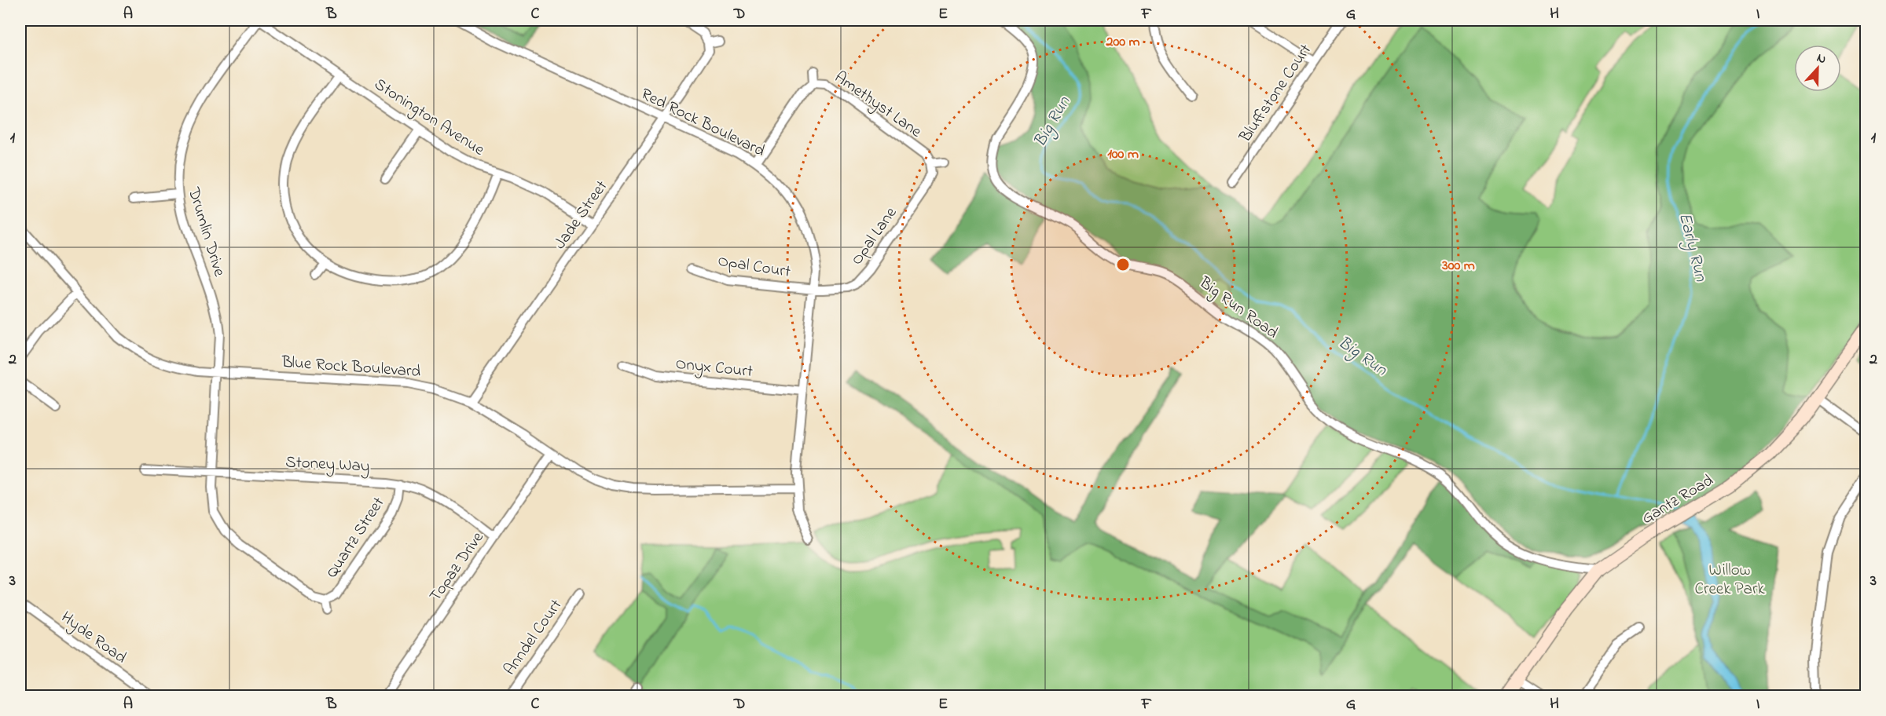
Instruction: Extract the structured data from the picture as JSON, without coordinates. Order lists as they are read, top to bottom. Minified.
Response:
{"streets":{"main road":["Gantz Road"],"street":["Bluffstone Court","Amethyst Lane","Stonington Avenue","Red Rock Boulevard","Jade Street","Drumlin Drive","Opal Lane","Opal Court","Big Run Road","Blue Rock Boulevard","Onyx Court","Stoney Way","Quartz Street","Topaz Drive","Hyde Road","Anndel Court"]},"crossings":[["Amethyst Lane","Red Rock Boulevard"],["Amethyst Lane","Opal Lane"],["Stonington Avenue","Jade Street"],["Stonington Avenue","Drumlin Drive"],["Red Rock Boulevard","Jade Street"],["Red Rock Boulevard","Opal Lane"],["Red Rock Boulevard","Opal Court"],["Red Rock Boulevard","Blue Rock Boulevard"],["Red Rock Boulevard","Onyx Court"],["Jade Street","Blue Rock Boulevard"],["Drumlin Drive","Blue Rock Boulevard"],["Drumlin Drive","Stoney Way"],["Drumlin Drive","Quartz Street"],["Opal Lane","Opal Court"],["Big Run Road","Gantz Road"],["Blue Rock Boulevard","Topaz Drive"],["Stoney Way","Quartz Street"],["Stoney Way","Topaz Drive"]],"water":["Big Run","Early Run"],"parks":["Willow Creek Park"],"north":"top","grid":{"columns":["A","B","C","D","E","F","G","H","I"],"rows":["1","2","3"]},"rings":["200 m","100 m","300 m"]}
